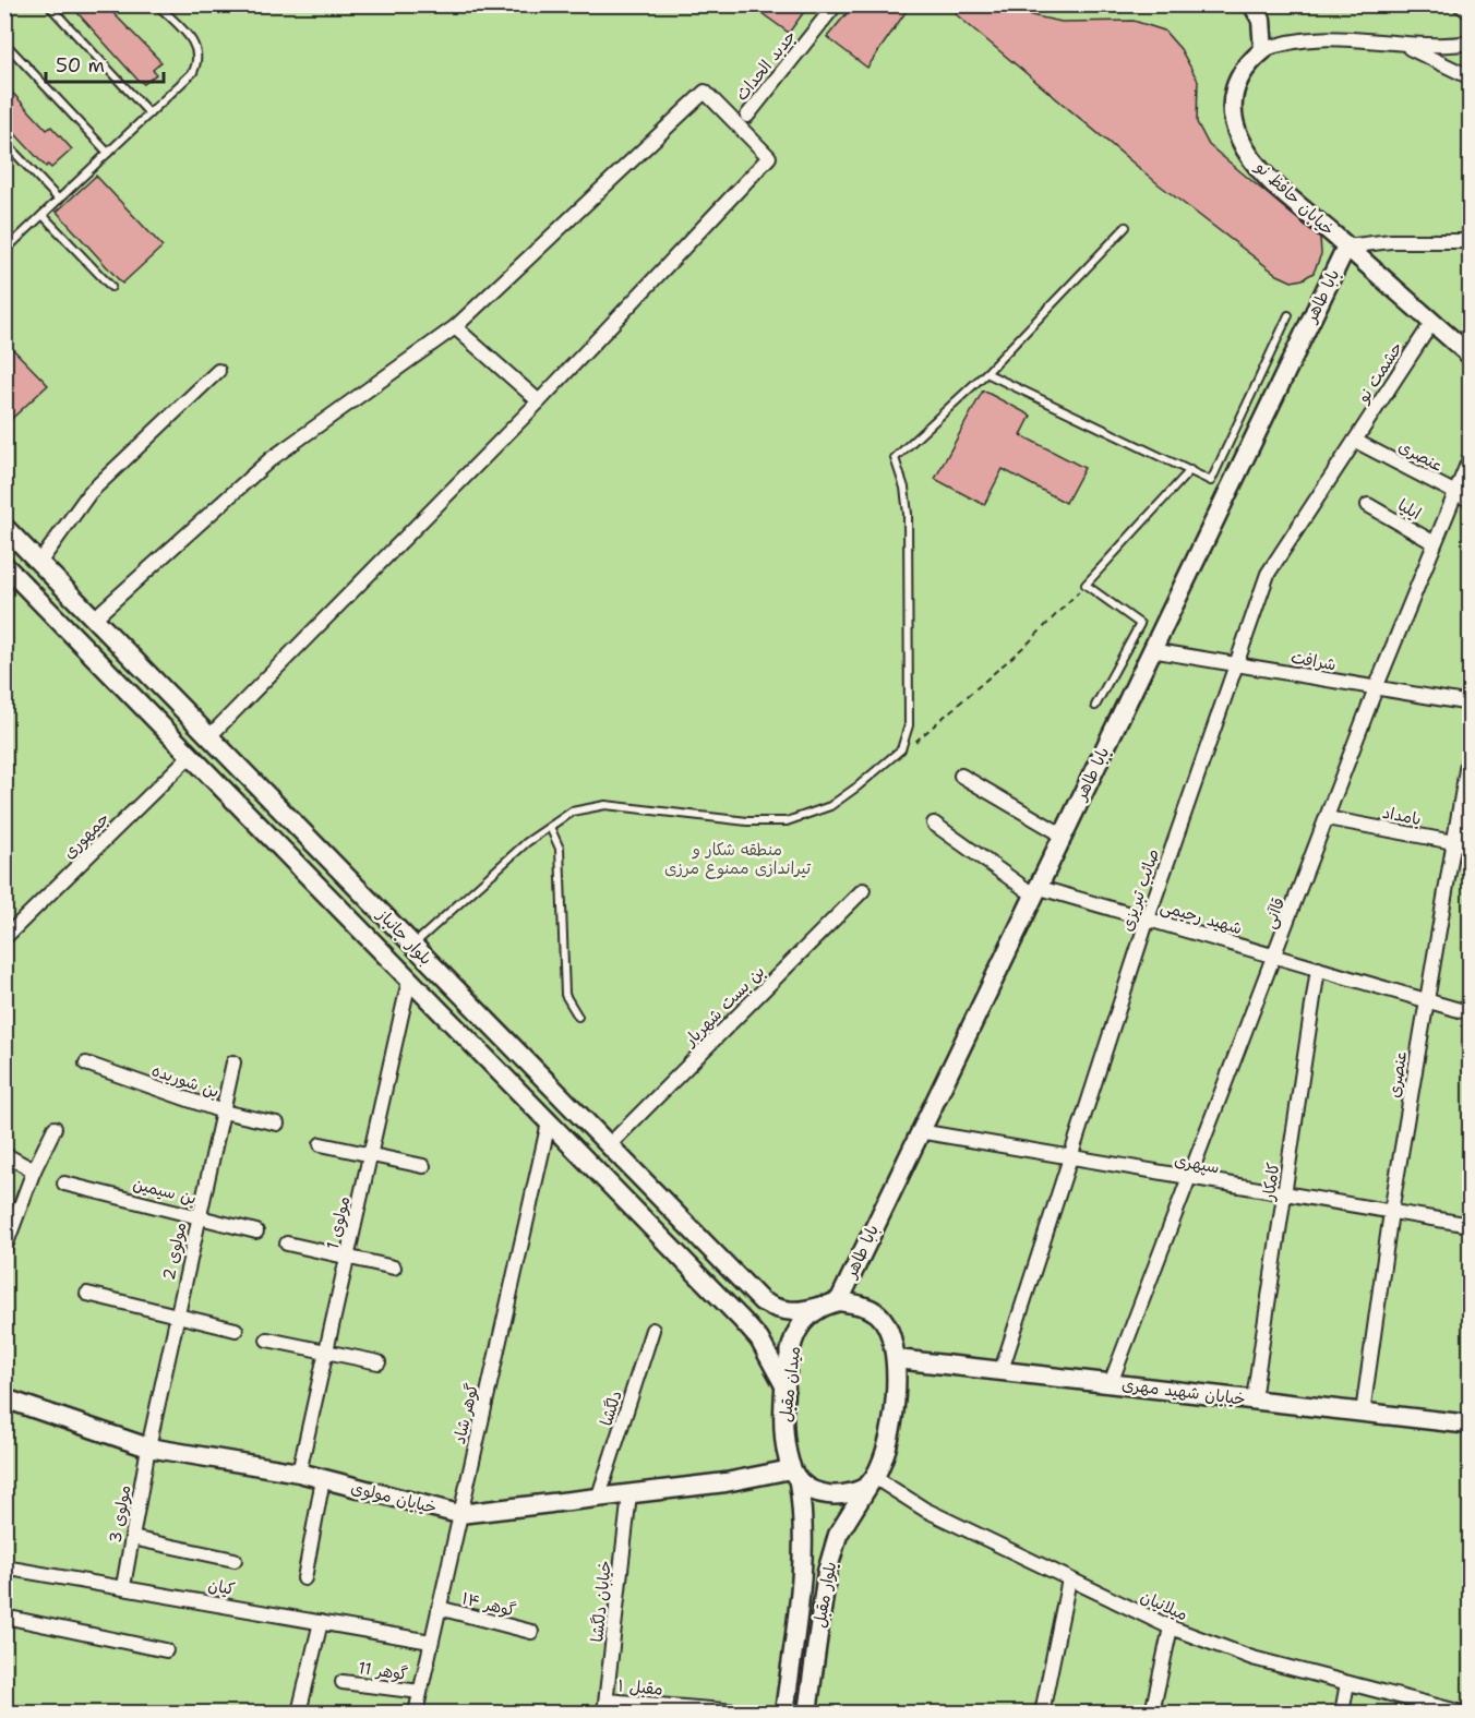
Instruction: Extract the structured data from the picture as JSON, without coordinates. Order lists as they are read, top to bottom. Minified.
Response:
{"streets":{"main road":["خیابان حافظ نو","بابا طاهر","بلوار جانباز","میدان مقبل","خیابان شهید مهری","خیابان مولوی","بلوار مقبل"],"street":["جدبد الحداث","حشمت نو","عنصری","ایلیا","شرافت","بامداد","جمهوری","صائب تبریزی","قاآنی","شهید رحیمی","بن بست شهریار","بن شوریده","سپهری","کامکار","بن سیمین","مولوی 1","مولوی 2","دلگشا","گوهر شاد","مولوی 3","کیان","خیابان دلگشا","گوهر ۱۴","میلانیان","گوهر 11","مقبل ۱"]},"crossings":[["خیابان حافظ نو","بابا طاهر"],["خیابان حافظ نو","حشمت نو"],["بابا طاهر","شرافت"],["بابا طاهر","شهید رحیمی"],["بابا طاهر","بلوار جانباز"],["بابا طاهر","سپهری"],["بابا طاهر","میدان مقبل"],["بابا طاهر","خیابان شهید مهری"],["بابا طاهر","خیابان مولوی"],["بابا طاهر","بلوار مقبل"],["بابا طاهر","میلانیان"],["حشمت نو","عنصری"],["حشمت نو","صائب تبریزی"],["عنصری","بامداد"],["عنصری","صائب تبریزی"],["عنصری","قاآنی"],["عنصری","شهید رحیمی"],["عنصری","سپهری"],["عنصری","خیابان شهید مهری"],["ایلیا","قاآنی"],["شرافت","صائب تبریزی"],["شرافت","قاآنی"],["بامداد","قاآنی"],["جمهوری","بلوار جانباز"],["صائب تبریزی","شهید رحیمی"],["صائب تبریزی","سپهری"],["صائب تبریزی","خیابان شهید مهری"],["قاآنی","شهید رحیمی"],["قاآنی","سپهری"],["قاآنی","خیابان شهید مهری"],["شهید رحیمی","کامکار"],["بلوار جانباز","بن بست شهریار"],["بلوار جانباز","مولوی 1"],["بلوار جانباز","میدان مقبل"],["بلوار جانباز","خیابان شهید مهری"],["بلوار جانباز","گوهر شاد"],["بلوار جانباز","خیابان مولوی"],["بلوار جانباز","بلوار مقبل"],["بلوار جانباز","میلانیان"],["بن شوریده","مولوی 2"],["سپهری","کامکار"],["کامکار","خیابان شهید مهری"],["بن سیمین","مولوی 2"],["مولوی 1","خیابان مولوی"],["مولوی 2","خیابان مولوی"],["مولوی 2","مولوی 3"],["میدان مقبل","خیابان شهید مهری"],["میدان مقبل","خیابان مولوی"],["میدان مقبل","بلوار مقبل"],["میدان مقبل","میلانیان"],["خیابان شهید مهری","خیابان مولوی"],["خیابان شهید مهری","بلوار مقبل"],["خیابان شهید مهری","میلانیان"],["دلگشا","خیابان مولوی"],["گوهر شاد","خیابان مولوی"],["گوهر شاد","کیان"],["گوهر شاد","گوهر ۱۴"],["گوهر شاد","گوهر 11"],["خیابان مولوی","مولوی 3"],["خیابان مولوی","بلوار مقبل"],["خیابان مولوی","خیابان دلگشا"],["خیابان مولوی","میلانیان"],["مولوی 3","کیان"],["بلوار مقبل","میلانیان"],["خیابان دلگشا","مقبل ۱"]],"parks":["منطقه شکار و تیراندازی ممنوع مرزی"],"scale_bar":"50 m"}
